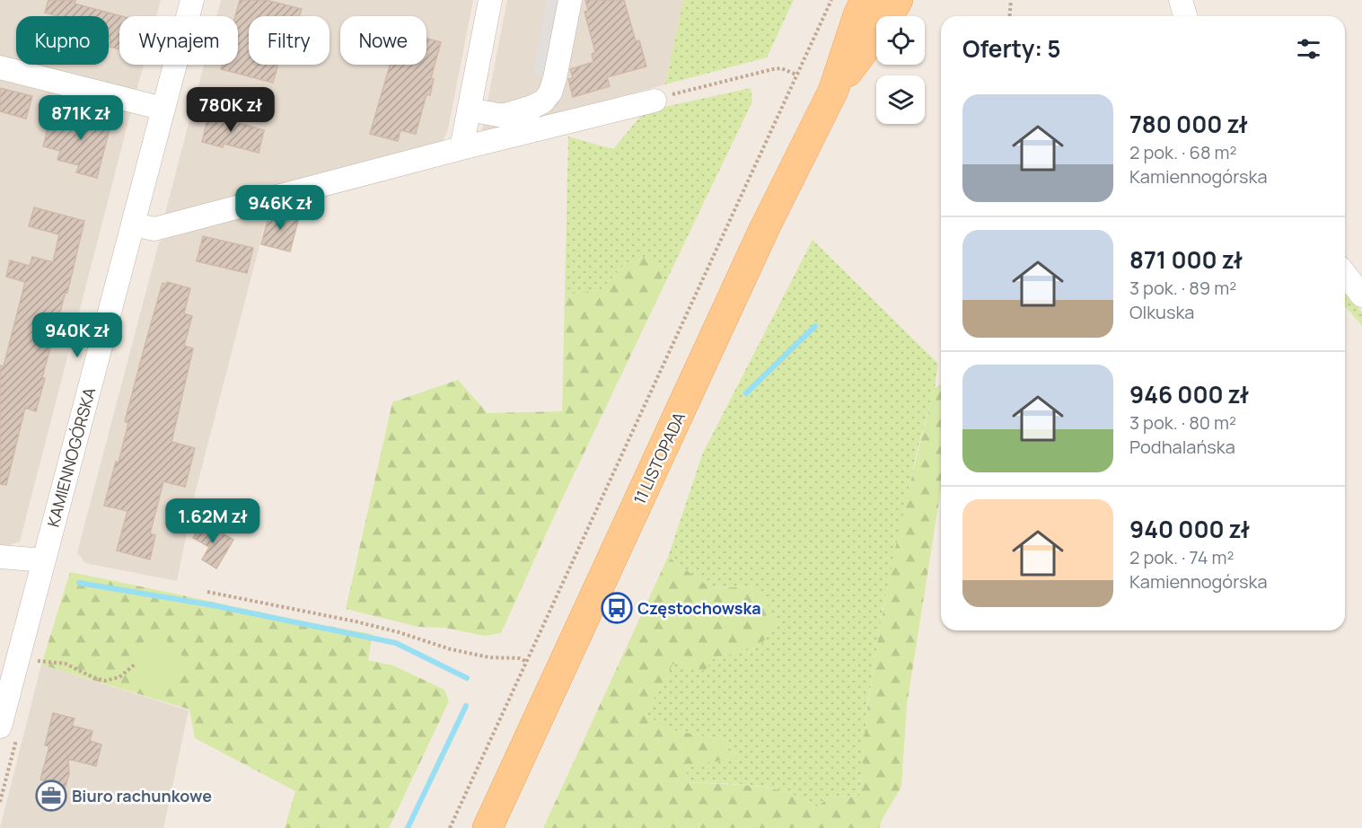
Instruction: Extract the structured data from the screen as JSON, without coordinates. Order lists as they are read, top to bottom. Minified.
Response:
{"streets":{"main road":["11 LISTOPADA"],"street":["KAMIENNOGÓRSKA"]},"places":{"bus stop":["Częstochowska"],"office":["Biuro rachunkowe"]},"page":{"chip":["Kupno","Wynajem","Filtry","Nowe"],"heading":"Oferty: 5","list":[{"name":"780 000 zł","note":"2 pok. · 68 m² · Kamiennogórska"},{"name":"871 000 zł","note":"3 pok. · 89 m² · Olkuska"},{"name":"946 000 zł","note":"3 pok. · 80 m² · Podhalańska"},{"name":"940 000 zł","note":"2 pok. · 74 m² · Kamiennogórska"}],"price":["780K zł","871K zł","946K zł","940K zł","1.62M zł"]}}
